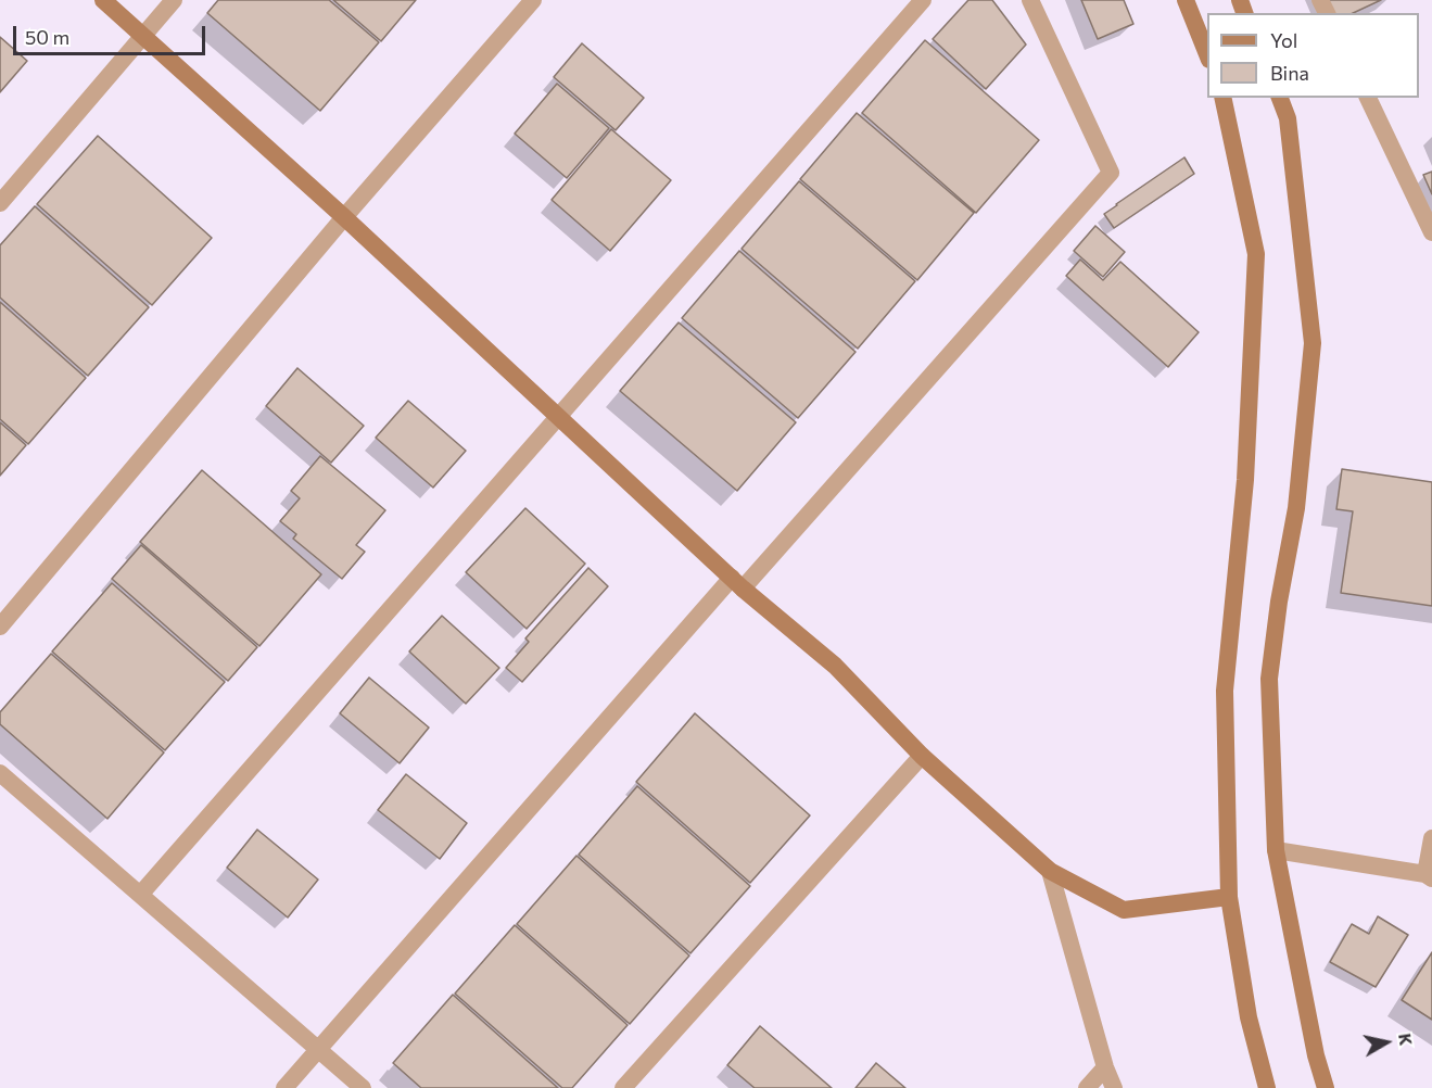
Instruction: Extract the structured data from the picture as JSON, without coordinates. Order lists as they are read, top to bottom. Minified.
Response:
{"legend":["Yol","Bina"],"scale_bar":"50 m","north":"right"}
